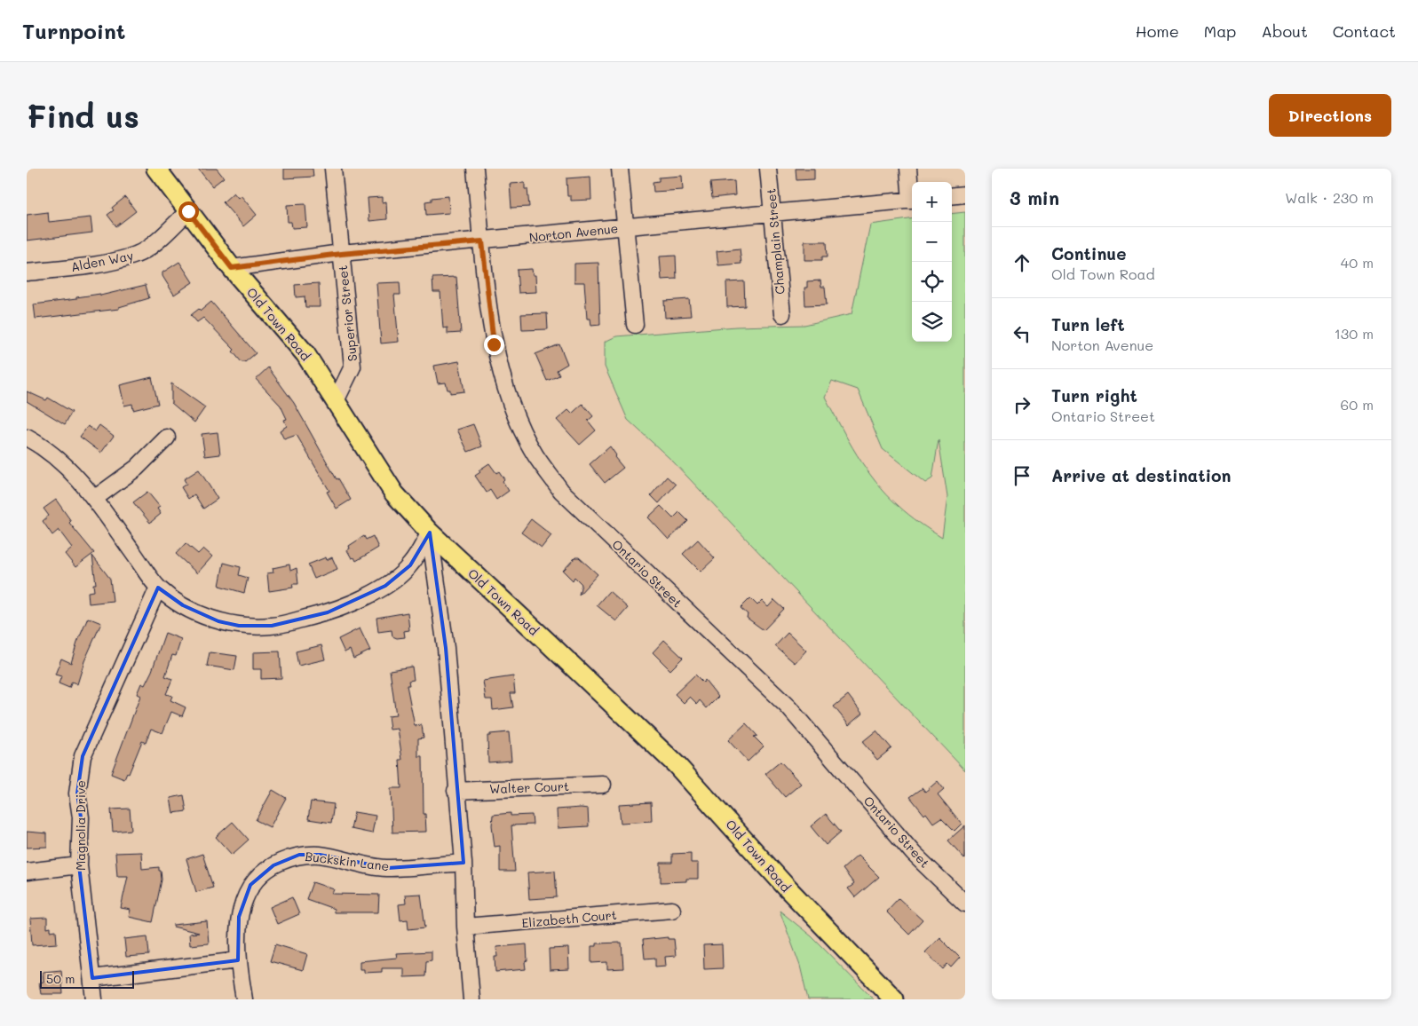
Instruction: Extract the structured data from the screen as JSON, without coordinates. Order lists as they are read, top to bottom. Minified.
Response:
{"streets":{"main road":["Old Town Road"],"street":["Norton Avenue","Champlain Street","Alden Way","Superior Street","Ontario Street","Walter Court","Magnolia Drive","Buckskin Lane","Elizabeth Court"]},"crossings":[["Norton Avenue","Champlain Street"],["Norton Avenue","Superior Street"],["Norton Avenue","Old Town Road"],["Norton Avenue","Ontario Street"],["Alden Way","Old Town Road"],["Superior Street","Old Town Road"]],"scale_bar":"50 m","page":{"header":"Turnpoint","nav":["Home","Map","About","Contact"],"buttons":"Directions","title":"Find us","heading":["3 min","Walk · 230 m"],"map_buttons":["+","−"],"list":[["Continue","Old Town Road","40 m"],["Turn left","Norton Avenue","130 m"],["Turn right","Ontario Street","60 m"],"Arrive at destination"],"scale":"50 m"}}
